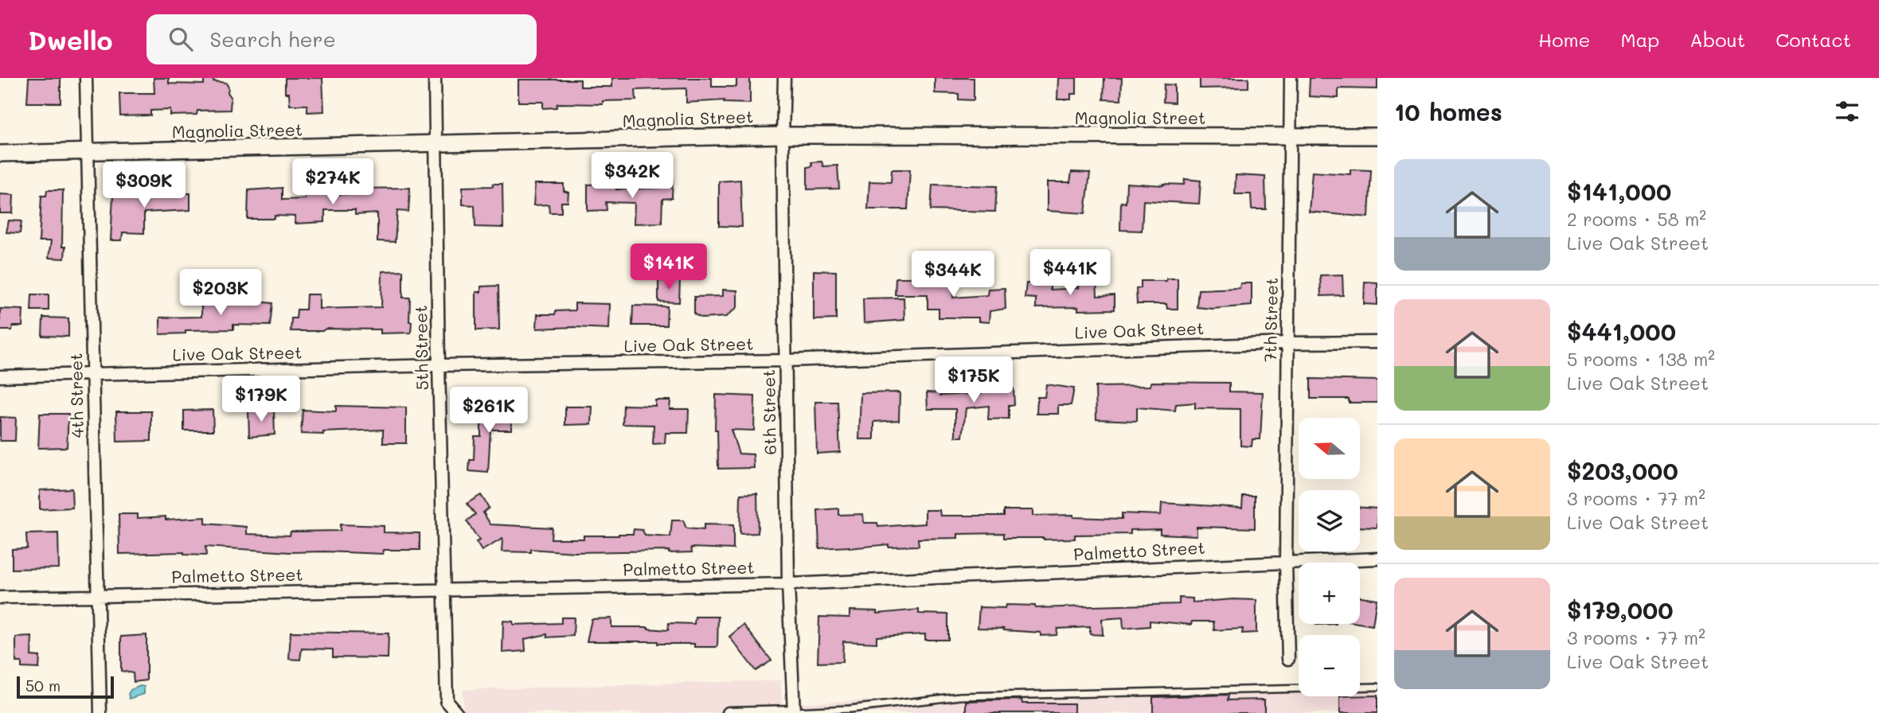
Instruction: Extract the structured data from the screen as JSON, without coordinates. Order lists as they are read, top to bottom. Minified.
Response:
{"streets":{"street":["Magnolia Street","7th Street","Live Oak Street","5th Street","4th Street","6th Street","Palmetto Street"]},"crossings":[["Magnolia Street","7th Street"],["Magnolia Street","5th Street"],["Magnolia Street","4th Street"],["Magnolia Street","6th Street"],["7th Street","Live Oak Street"],["7th Street","Palmetto Street"],["Live Oak Street","5th Street"],["Live Oak Street","4th Street"],["Live Oak Street","6th Street"],["5th Street","Palmetto Street"],["4th Street","Palmetto Street"],["6th Street","Palmetto Street"]],"scale_bar":"50 m","north":"left","page":{"header":"Dwello","search":"Search here","nav":["Home","Map","About","Contact"],"heading":"10 homes","list":[{"name":"$141,000","note":"2 rooms · 58 m² · Live Oak Street"},{"name":"$441,000","note":"5 rooms · 138 m² · Live Oak Street"},{"name":"$203,000","note":"3 rooms · 77 m² · Live Oak Street"},{"name":"$179,000","note":"3 rooms · 77 m² · Live Oak Street"}],"price":["$342K","$274K","$309K","$141K","$441K","$344K","$203K","$175K","$179K","$261K"],"map_buttons":["+","−"],"scale":"50 m"}}
